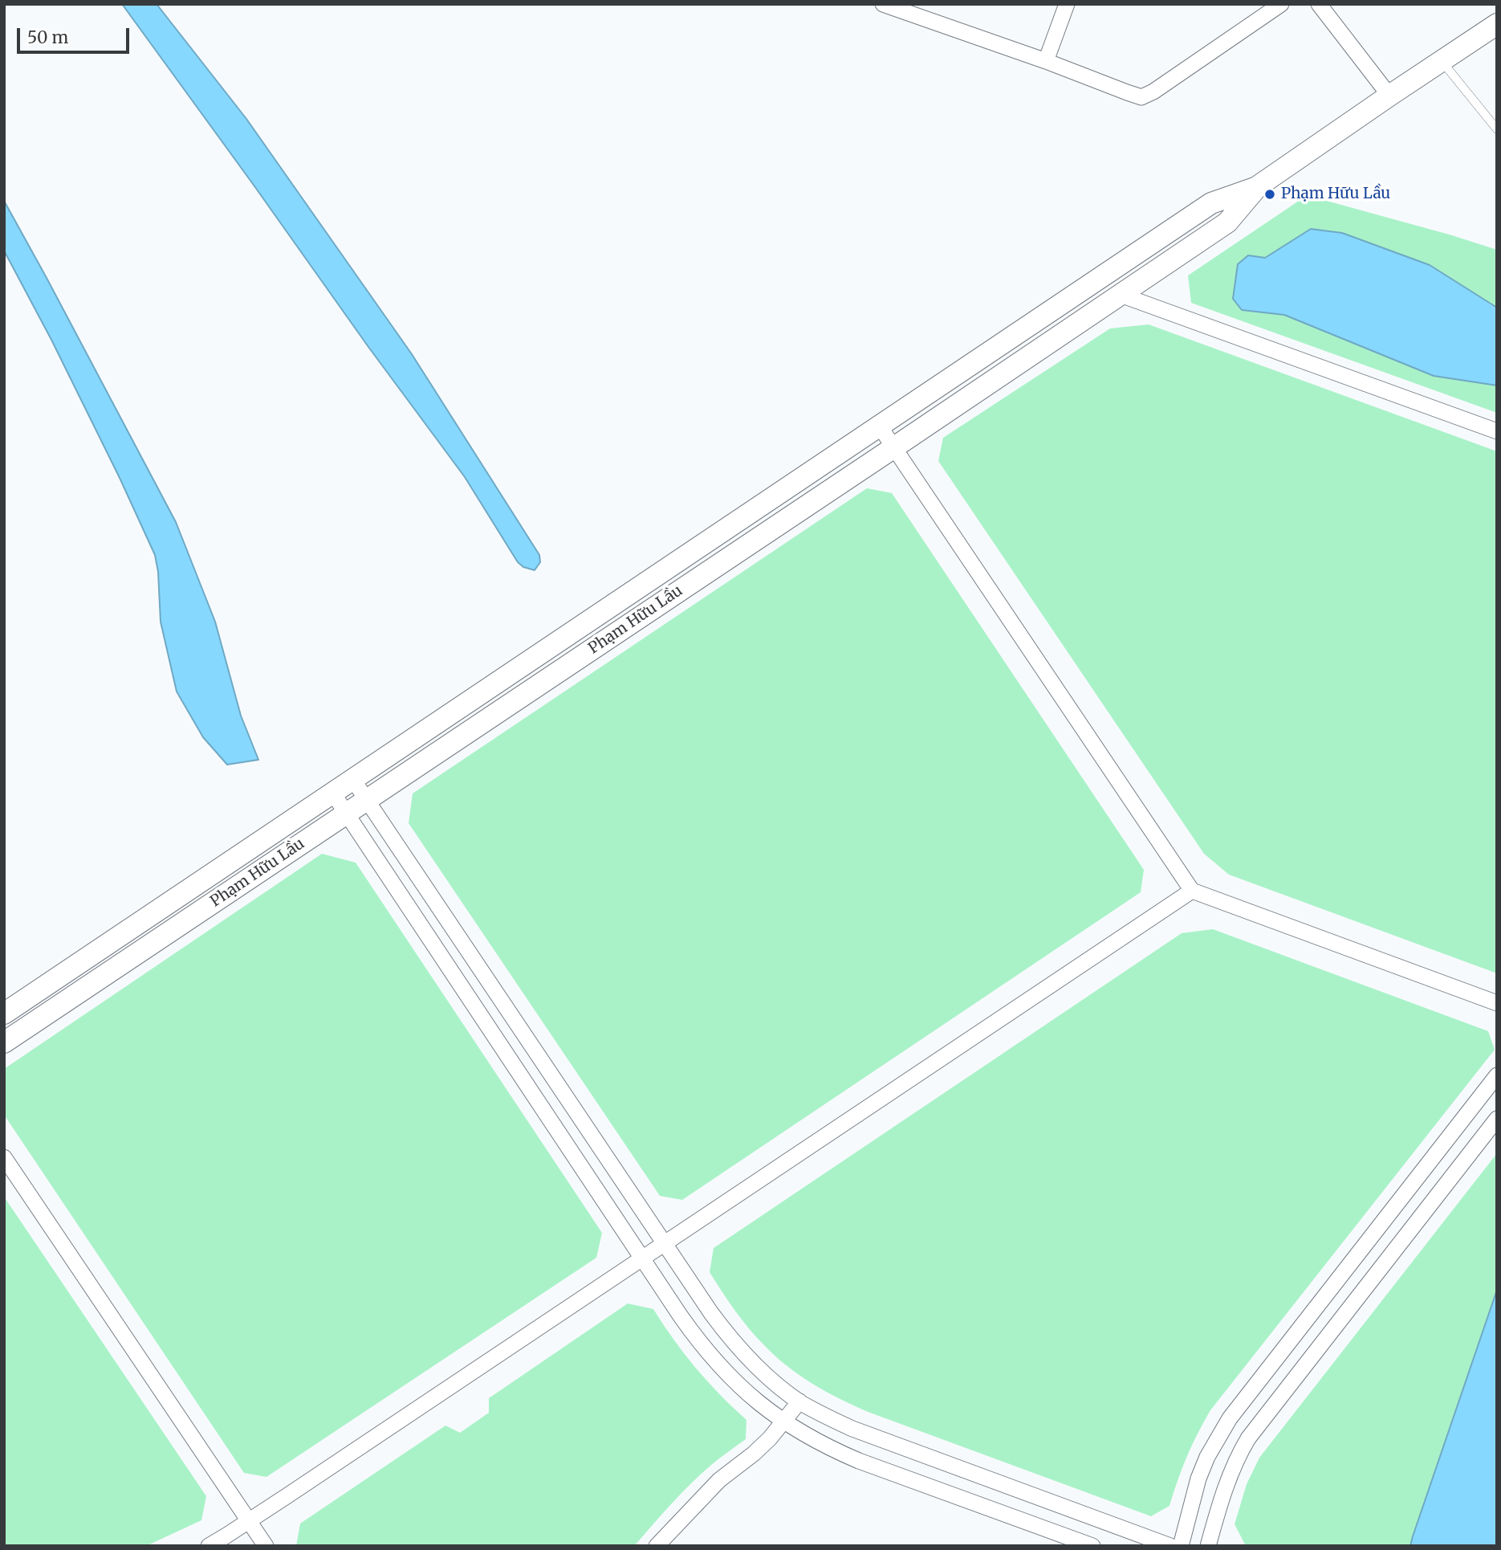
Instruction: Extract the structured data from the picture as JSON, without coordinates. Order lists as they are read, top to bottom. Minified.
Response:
{"streets":{"main road":["Phạm Hữu Lầu"]},"places":["Phạm Hữu Lầu"],"scale_bar":"50 m"}
